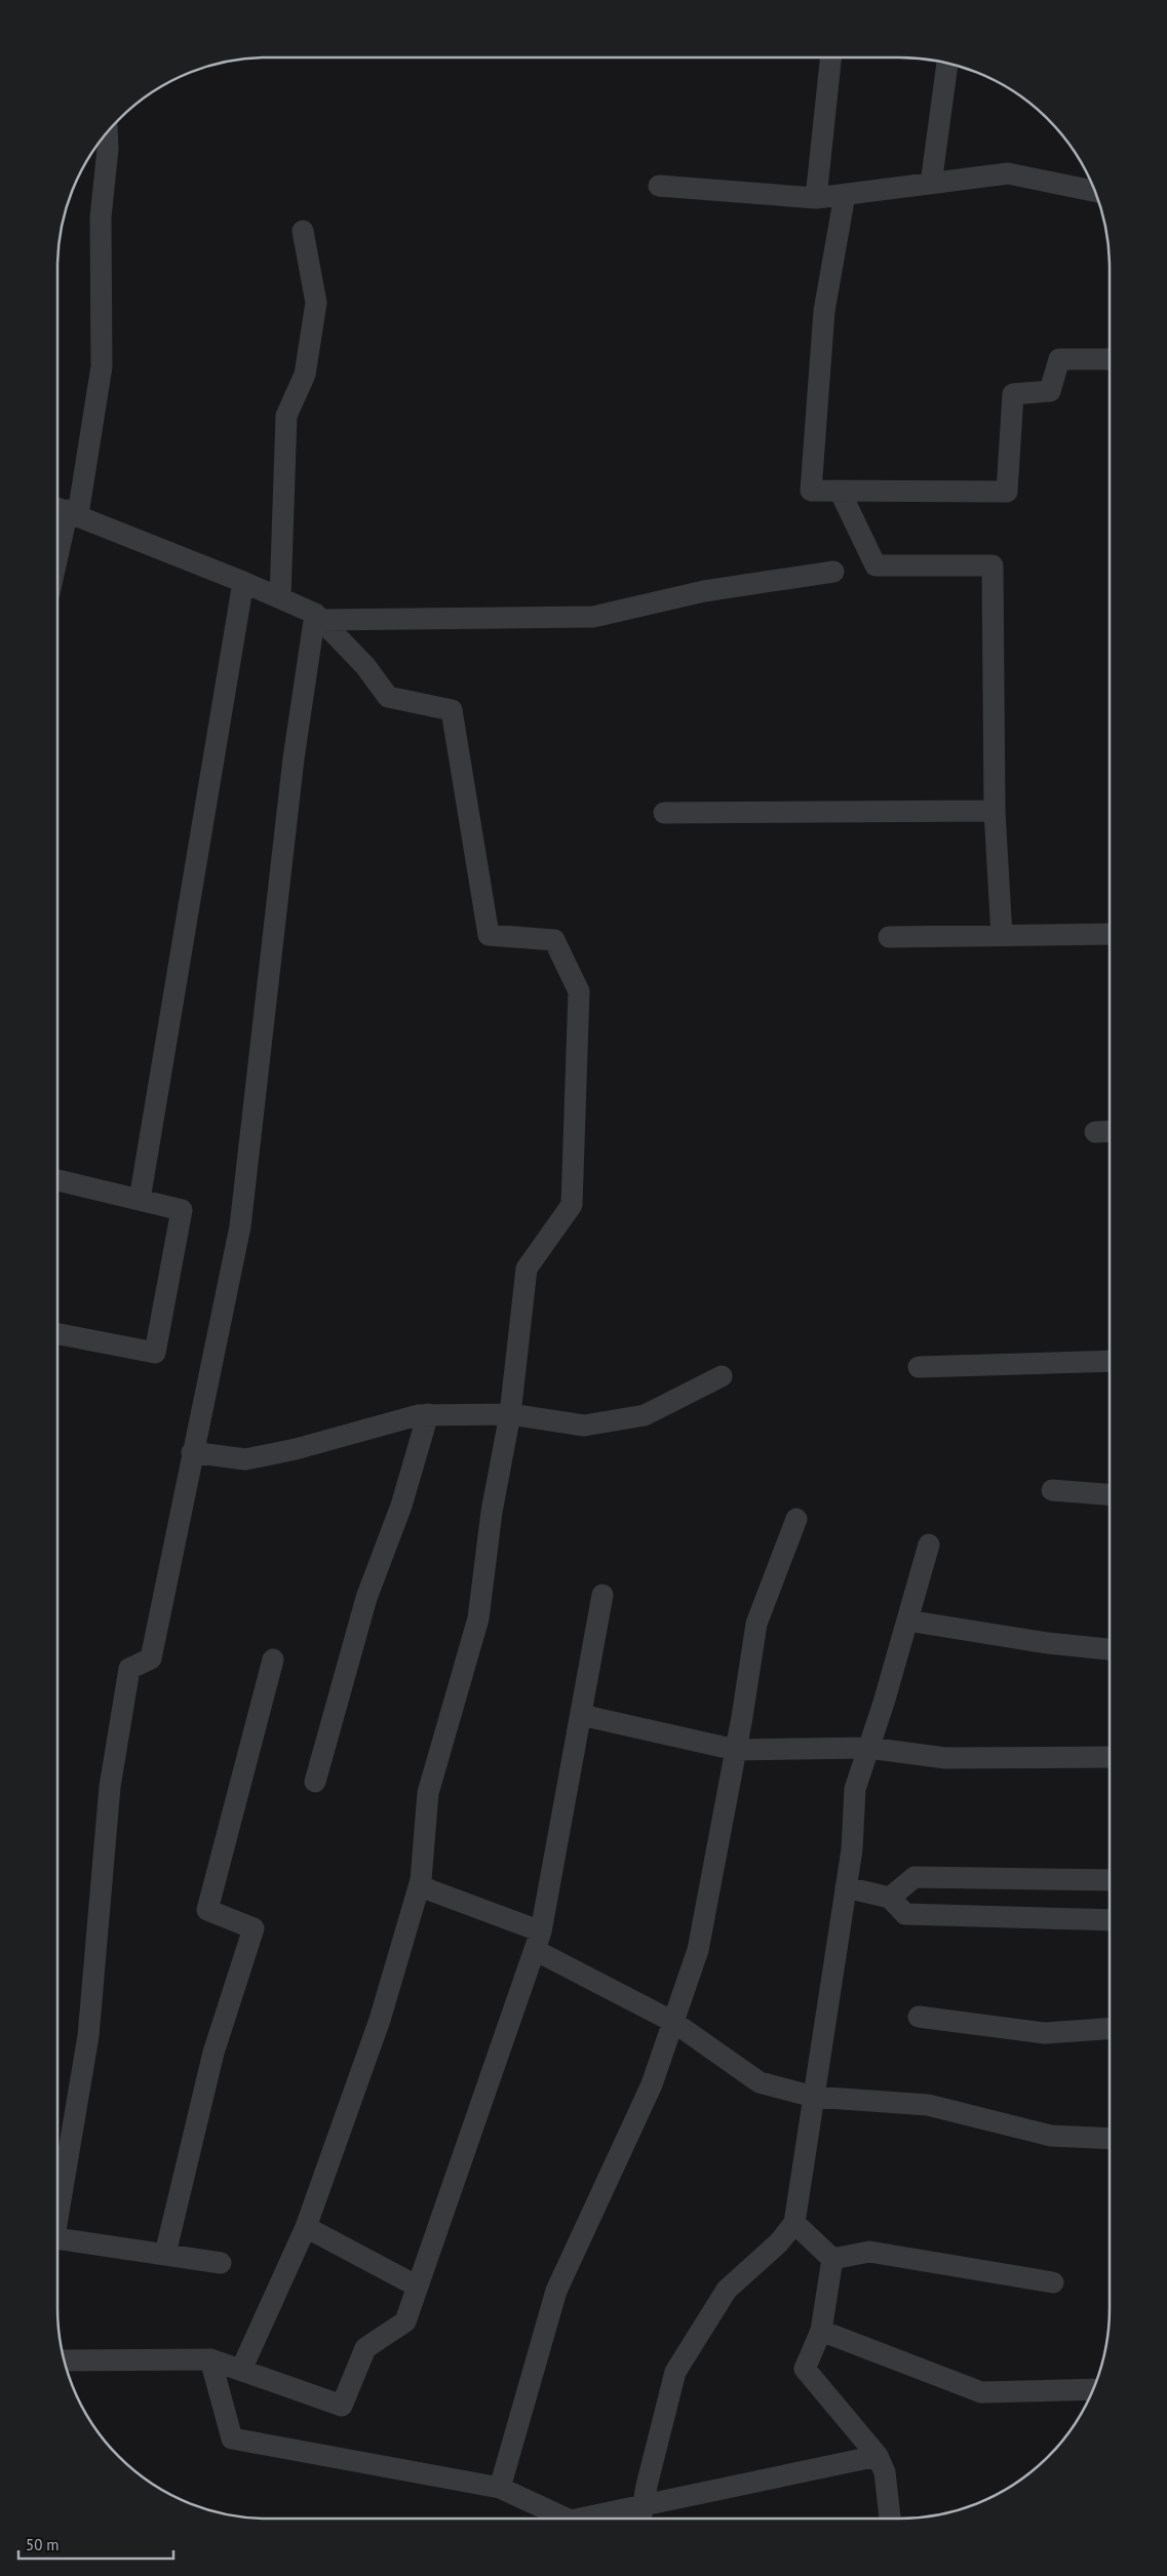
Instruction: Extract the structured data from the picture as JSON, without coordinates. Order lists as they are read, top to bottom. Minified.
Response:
{"scale_bar":"50 m"}
